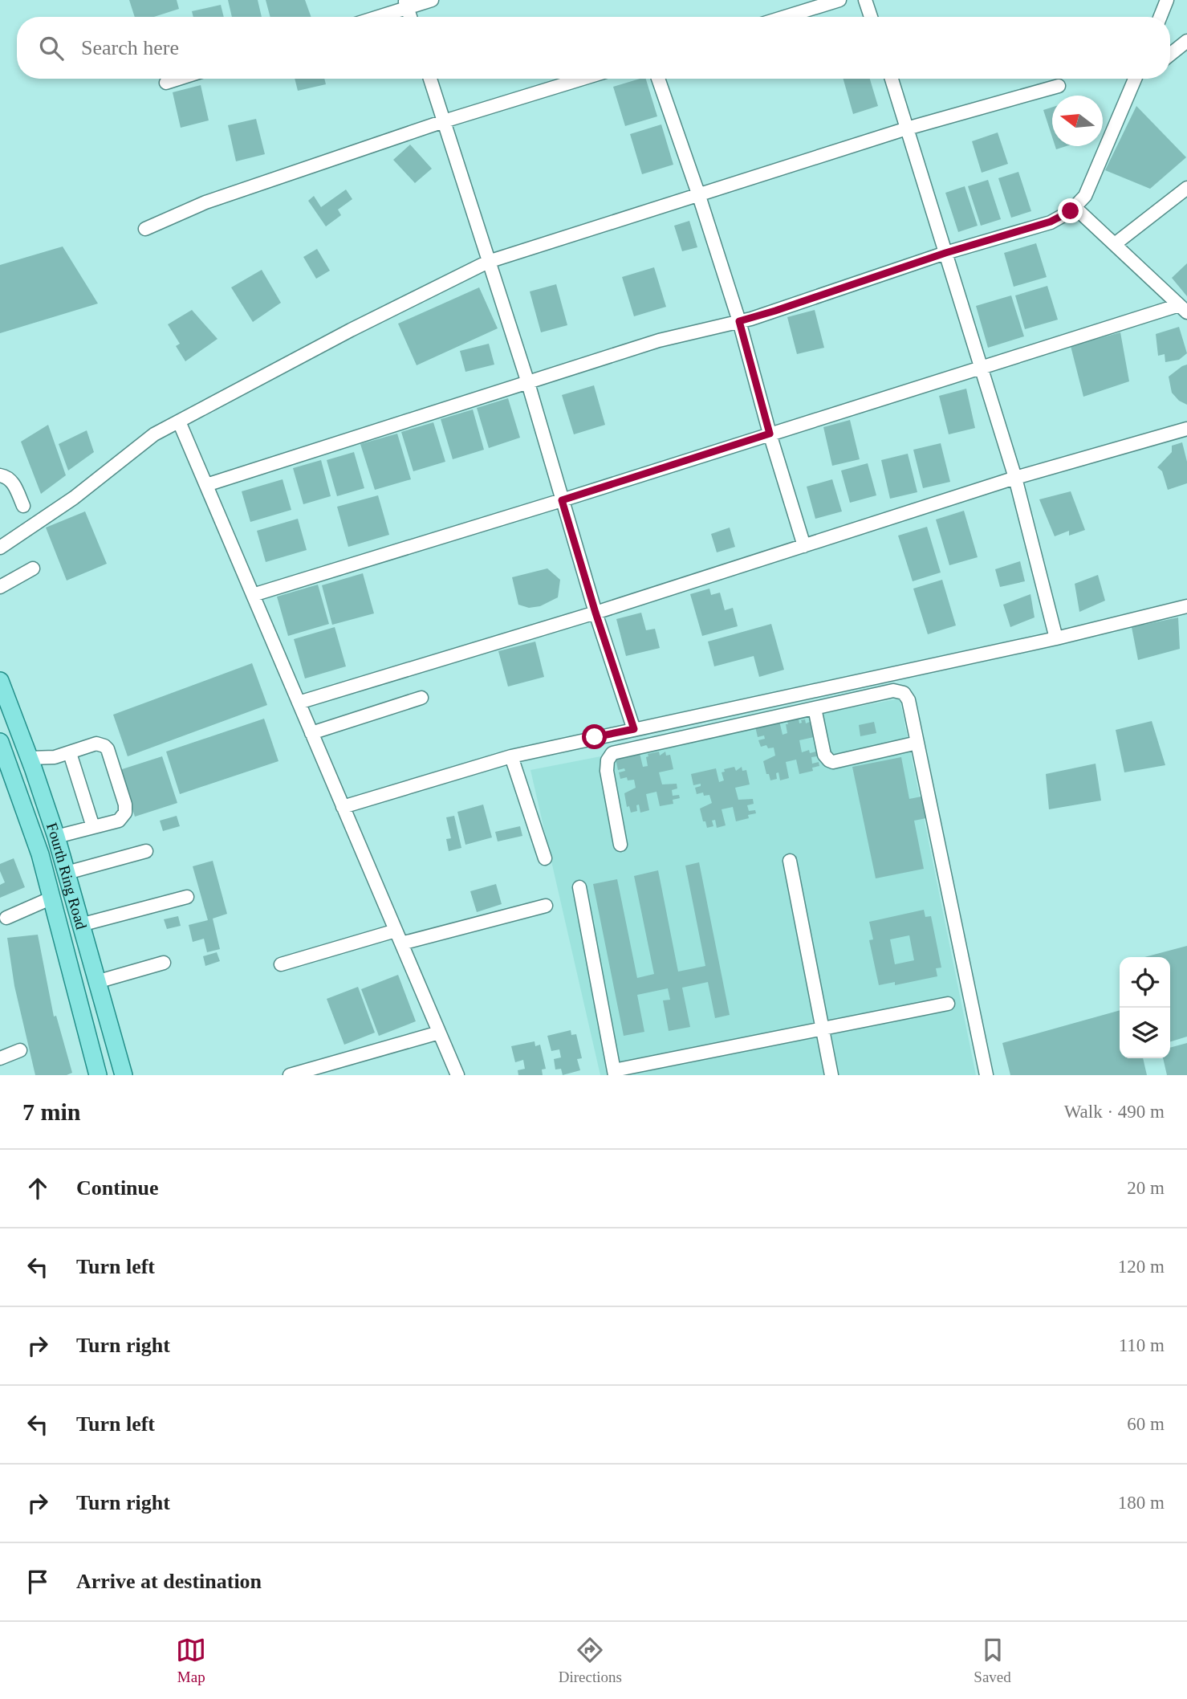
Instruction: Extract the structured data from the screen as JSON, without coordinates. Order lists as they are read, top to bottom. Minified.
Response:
{"streets":{"main road":["Fourth Ring Road"]},"north":"left","page":{"search":"Search here","heading":["7 min","Walk · 490 m"],"list":[["Continue","20 m"],["Turn left","120 m"],["Turn right","110 m"],["Turn left","60 m"],["Turn right","180 m"],"Arrive at destination"],"nav":["Map","Directions","Saved"]}}
